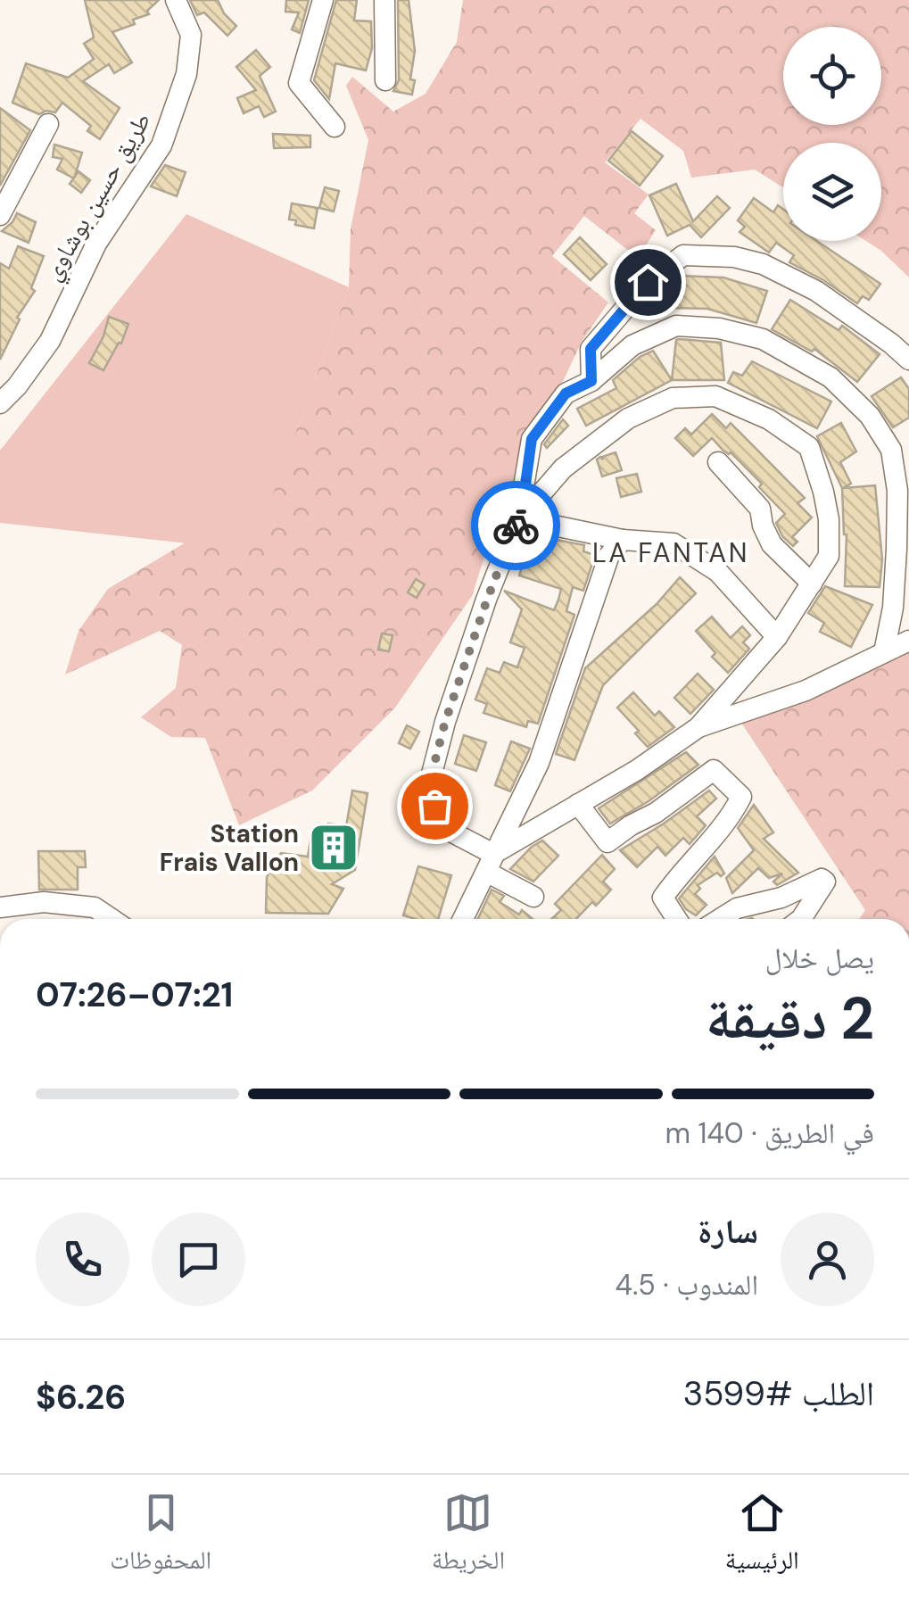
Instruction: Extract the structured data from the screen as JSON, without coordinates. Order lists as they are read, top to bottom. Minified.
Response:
{"streets":{"street":["طريق حسين بوشاوي"]},"districts":["LA FANTAN"],"places":{"building":["Station Frais Vallon"]},"page":{"heading":["2 دقيقة","يصل خلال","07:21–07:26"],"panel":["سارة","المندوب · 4.5","الطلب #3599","$6.26"],"bar":"في الطريق · 140 m","tabs":["الرئيسية","الخريطة","المحفوظات"]}}
